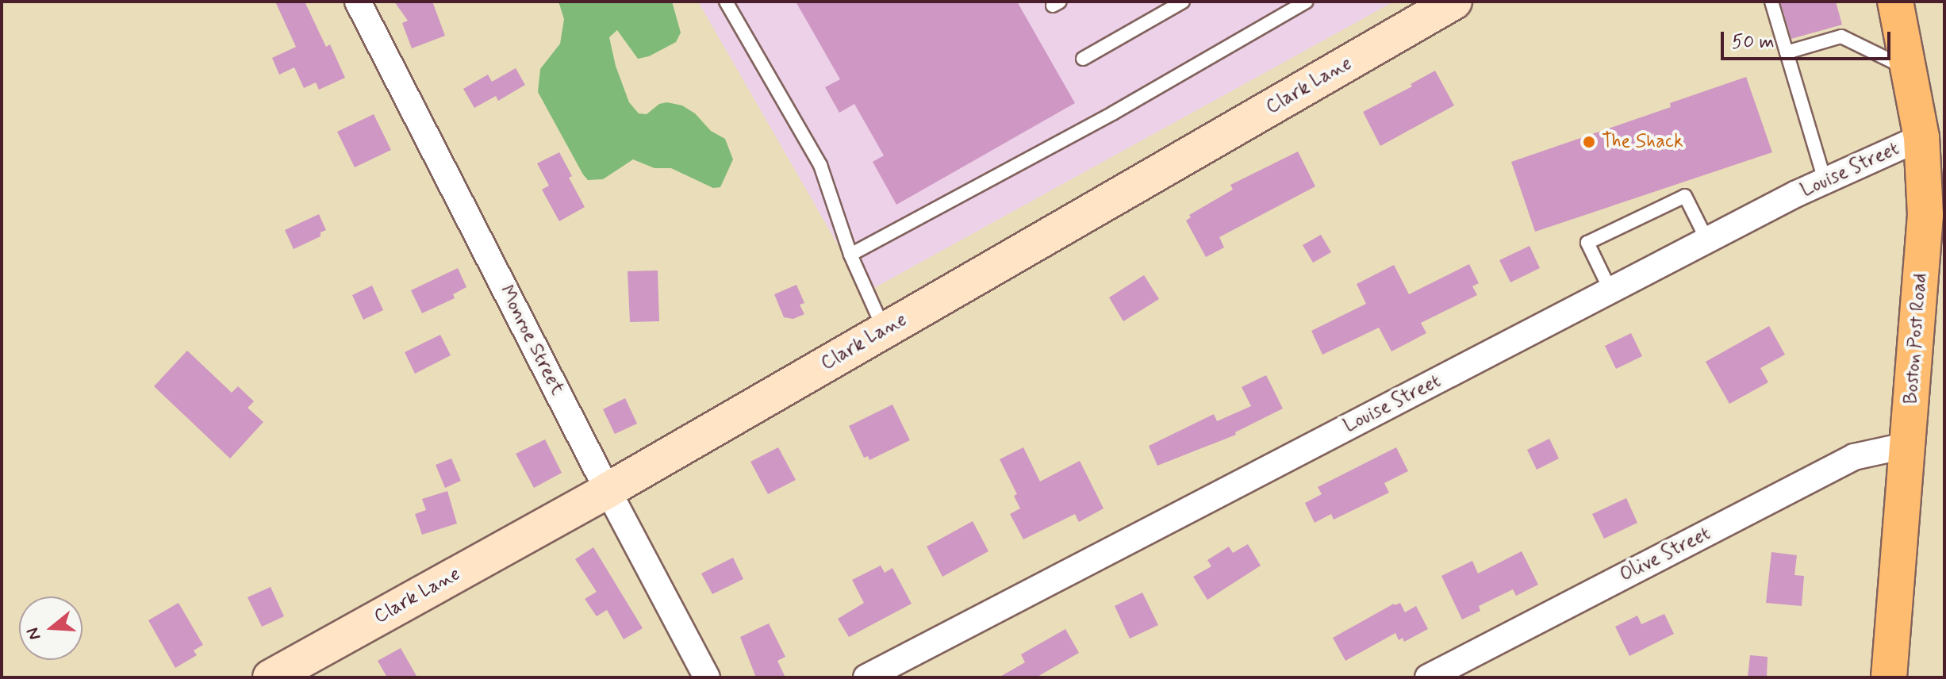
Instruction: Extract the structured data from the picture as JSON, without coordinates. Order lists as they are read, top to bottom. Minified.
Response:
{"streets":{"main road":["Clark Lane","Boston Post Road"],"street":["Louise Street","Monroe Street","Olive Street"]},"crossings":[["Clark Lane","Monroe Street"],["Louise Street","Boston Post Road"],["Boston Post Road","Olive Street"]],"places":["The Shack"],"scale_bar":"50 m","north":"left"}
